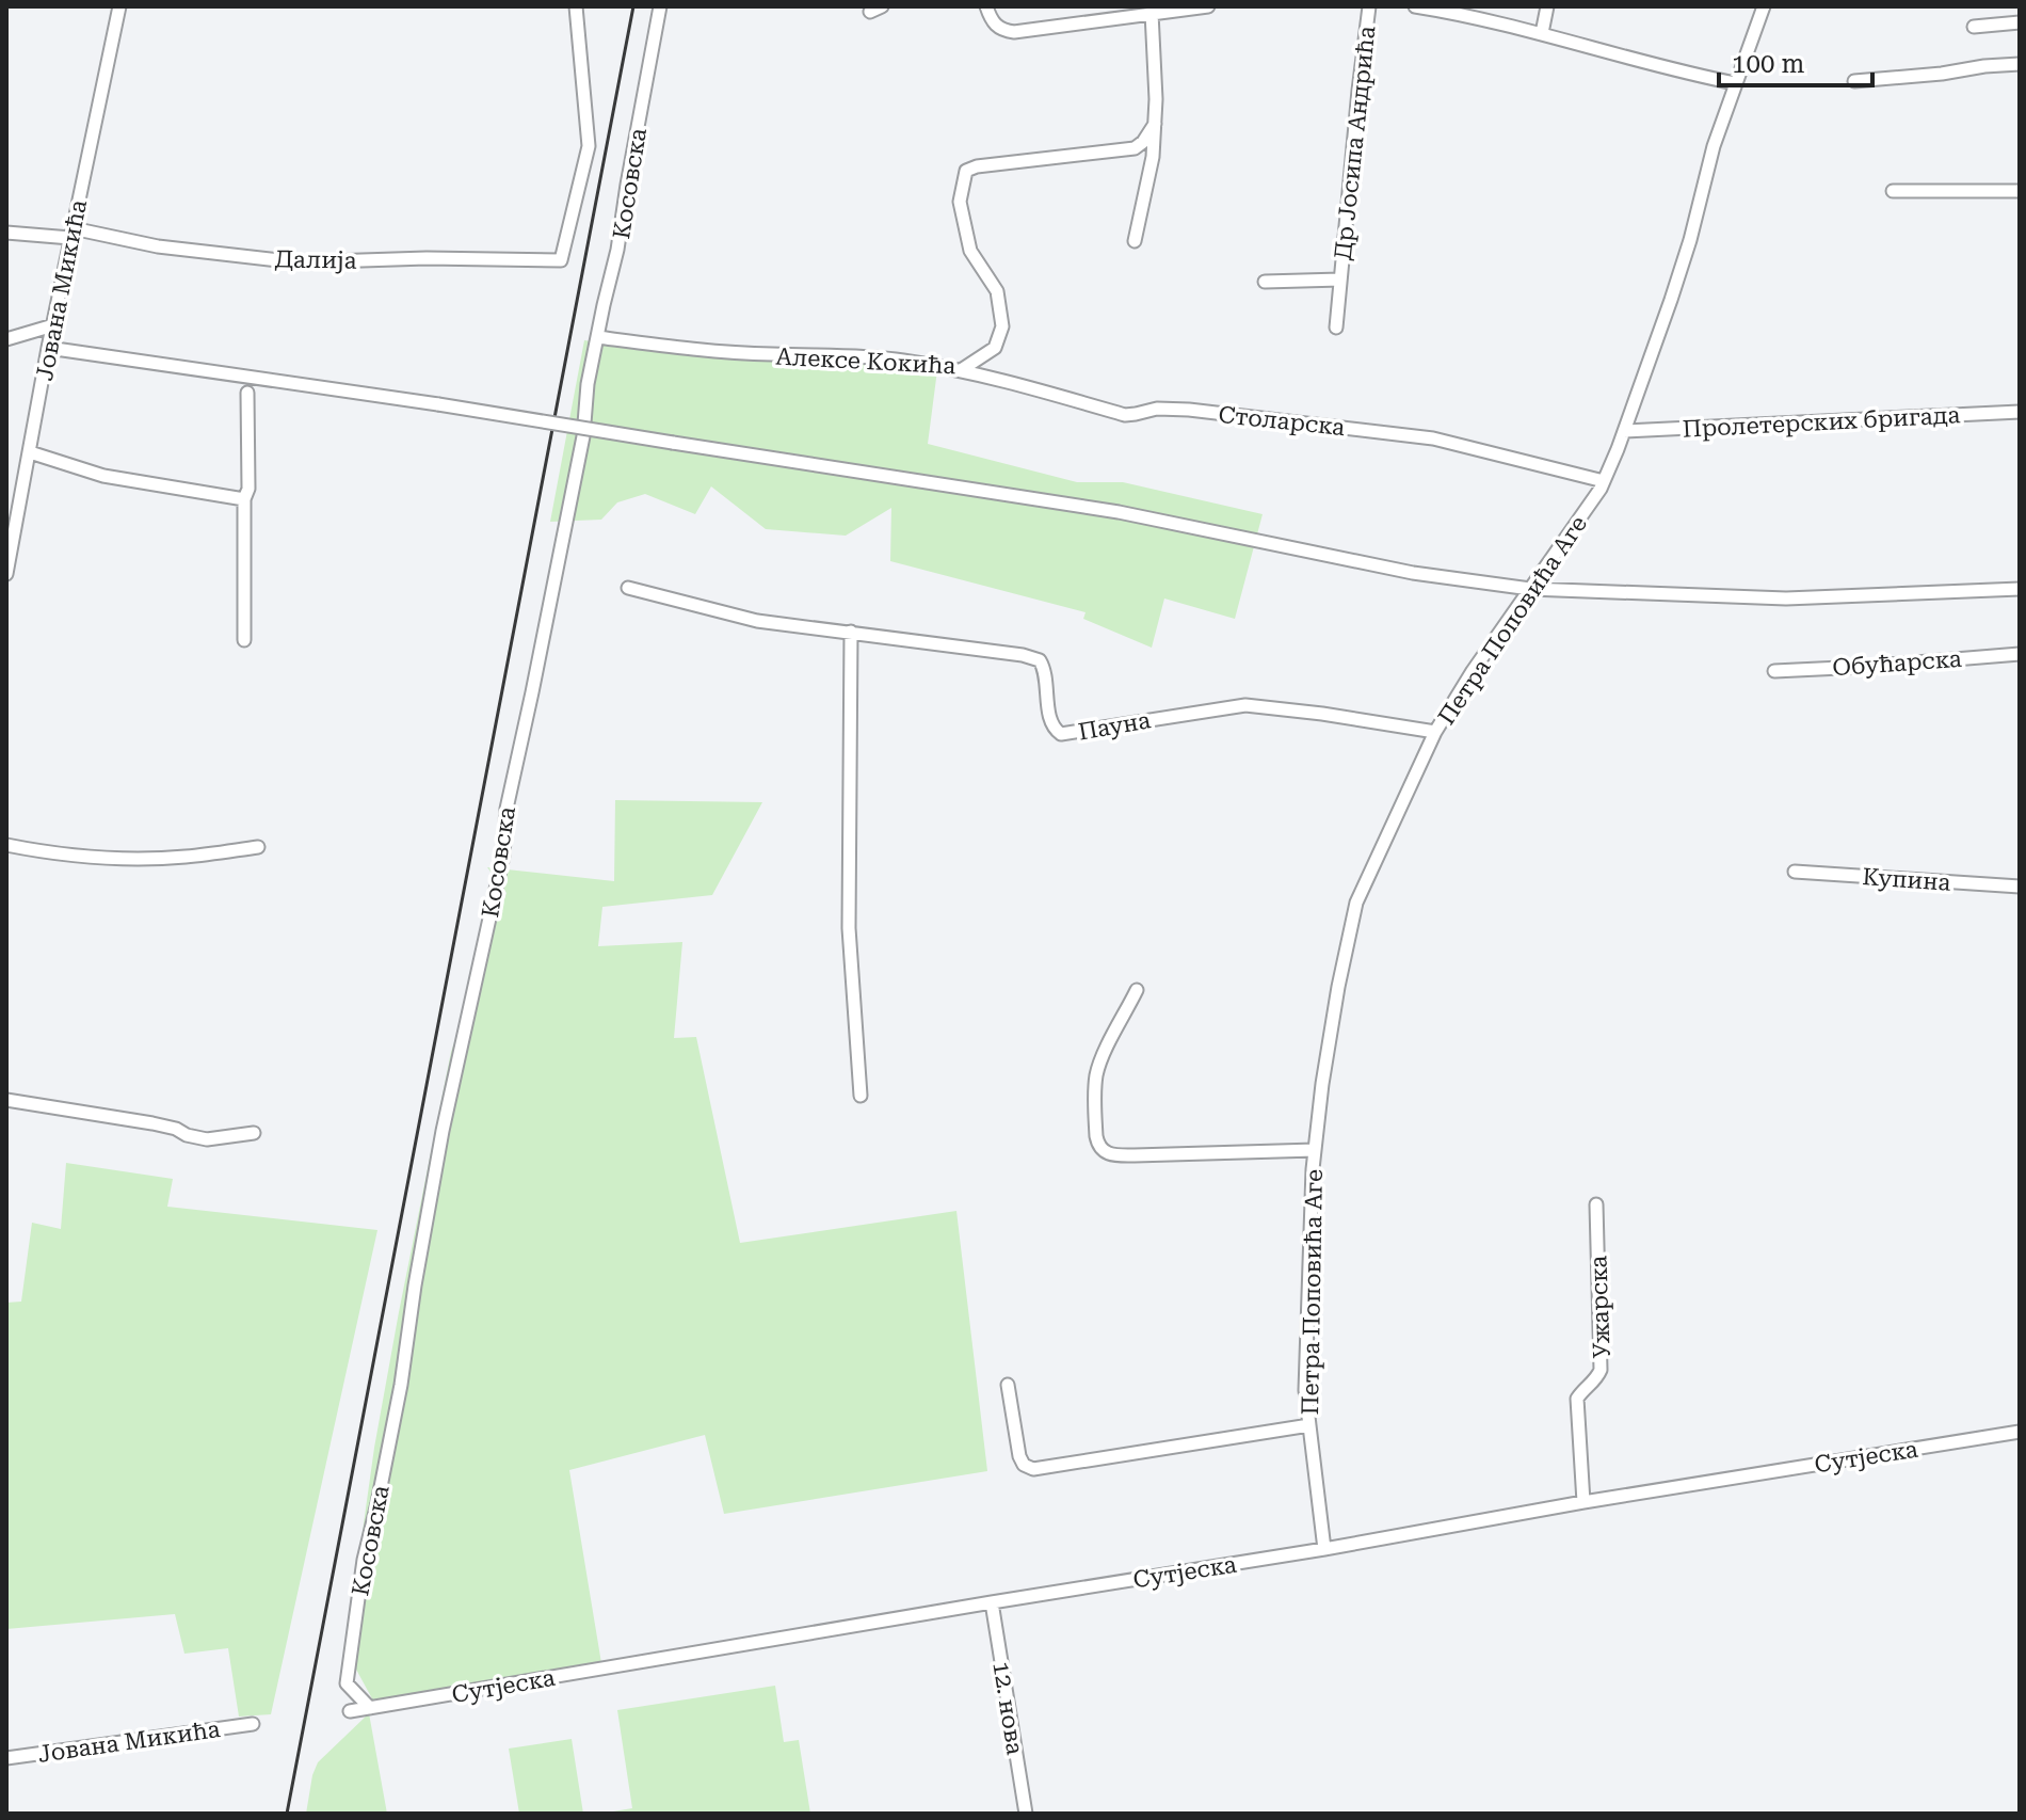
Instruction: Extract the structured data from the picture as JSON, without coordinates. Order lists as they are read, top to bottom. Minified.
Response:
{"streets":{"street":["Др Јосипа Андрића","Косовска","Далија","Јована Микића","Алексе Кокића","Столарска","Пролетерских бригада","Петра Поповића Аге","Обућарска","Пауна","Купина","Ужарска","Сутјеска","12. нова"]},"crossings":[["Косовска","Алексе Кокића"],["Косовска","Сутјеска"],["Далија","Јована Микића"],["Алексе Кокића","Столарска"],["Столарска","Петра Поповића Аге"],["Пролетерских бригада","Петра Поповића Аге"],["Петра Поповића Аге","Пауна"],["Петра Поповића Аге","Сутјеска"],["Ужарска","Сутјеска"],["Сутјеска","12. нова"]],"scale_bar":"100 m"}
